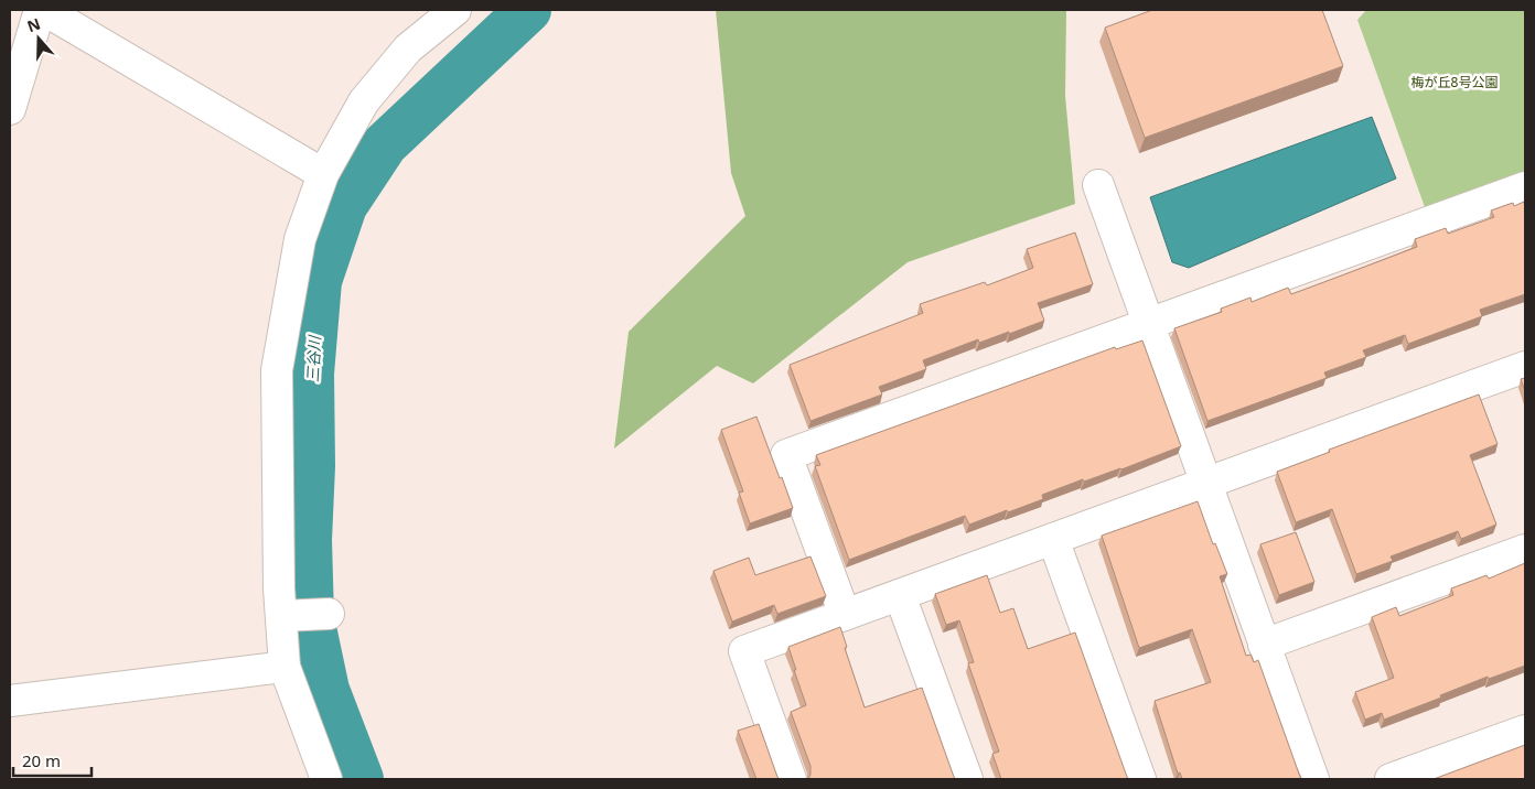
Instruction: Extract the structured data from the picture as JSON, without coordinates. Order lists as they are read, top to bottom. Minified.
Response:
{"water":["三谷川"],"parks":["梅が丘8号公園"],"scale_bar":"20 m","north":"top"}
